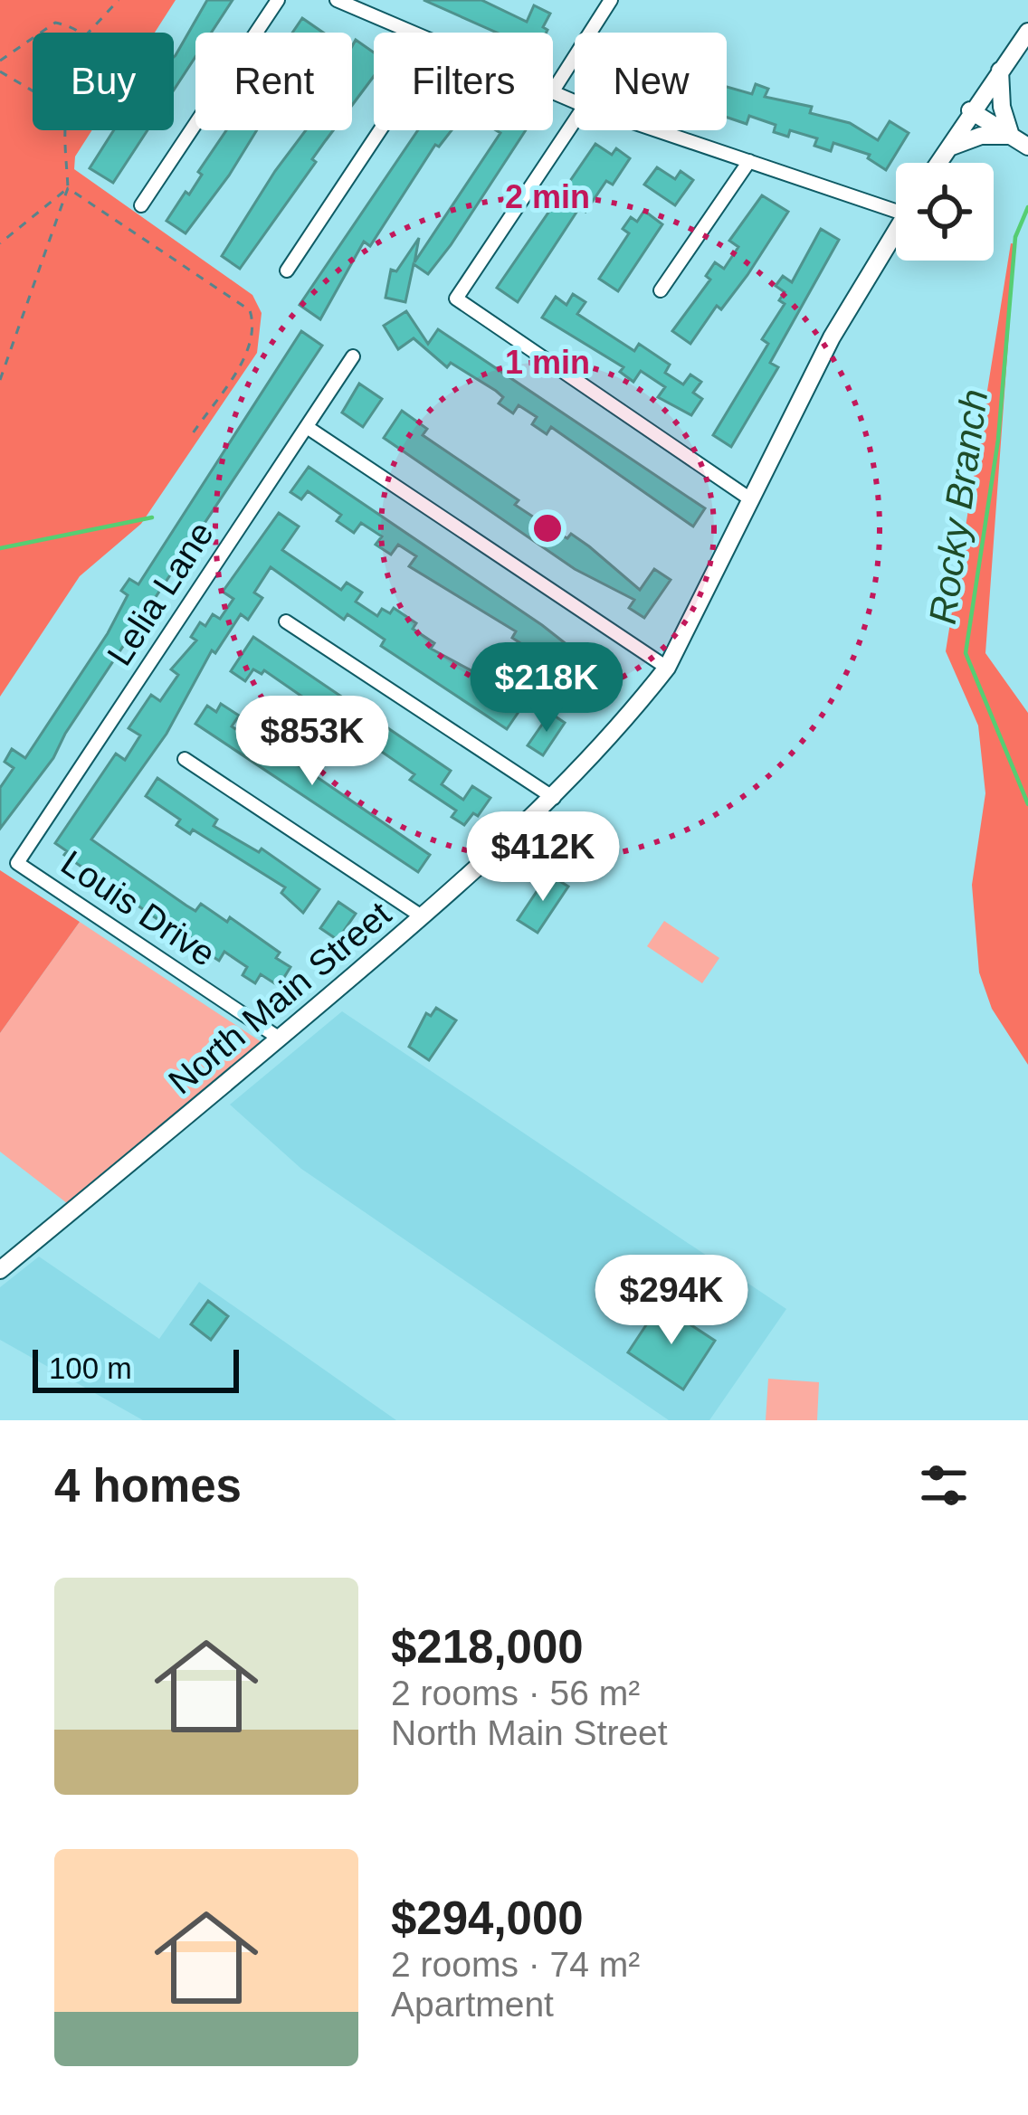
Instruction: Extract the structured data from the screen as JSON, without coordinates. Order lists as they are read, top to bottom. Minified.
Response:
{"streets":{"street":["Lelia Lane","Louis Drive","North Main Street"]},"crossings":[["Lelia Lane","Louis Drive"],["Louis Drive","North Main Street"]],"water":["Rocky Branch"],"scale_bar":"100 m","page":{"chip":["Buy","Rent","Filters","New"],"price":["$218K","$853K","$412K","$294K"],"scale":"100 m","heading":"4 homes","list":[{"name":"$218,000","note":"2 rooms · 56 m² · North Main Street"},{"name":"$294,000","note":"2 rooms · 74 m² · Apartment"}]},"rings":["2 min","1 min"]}
